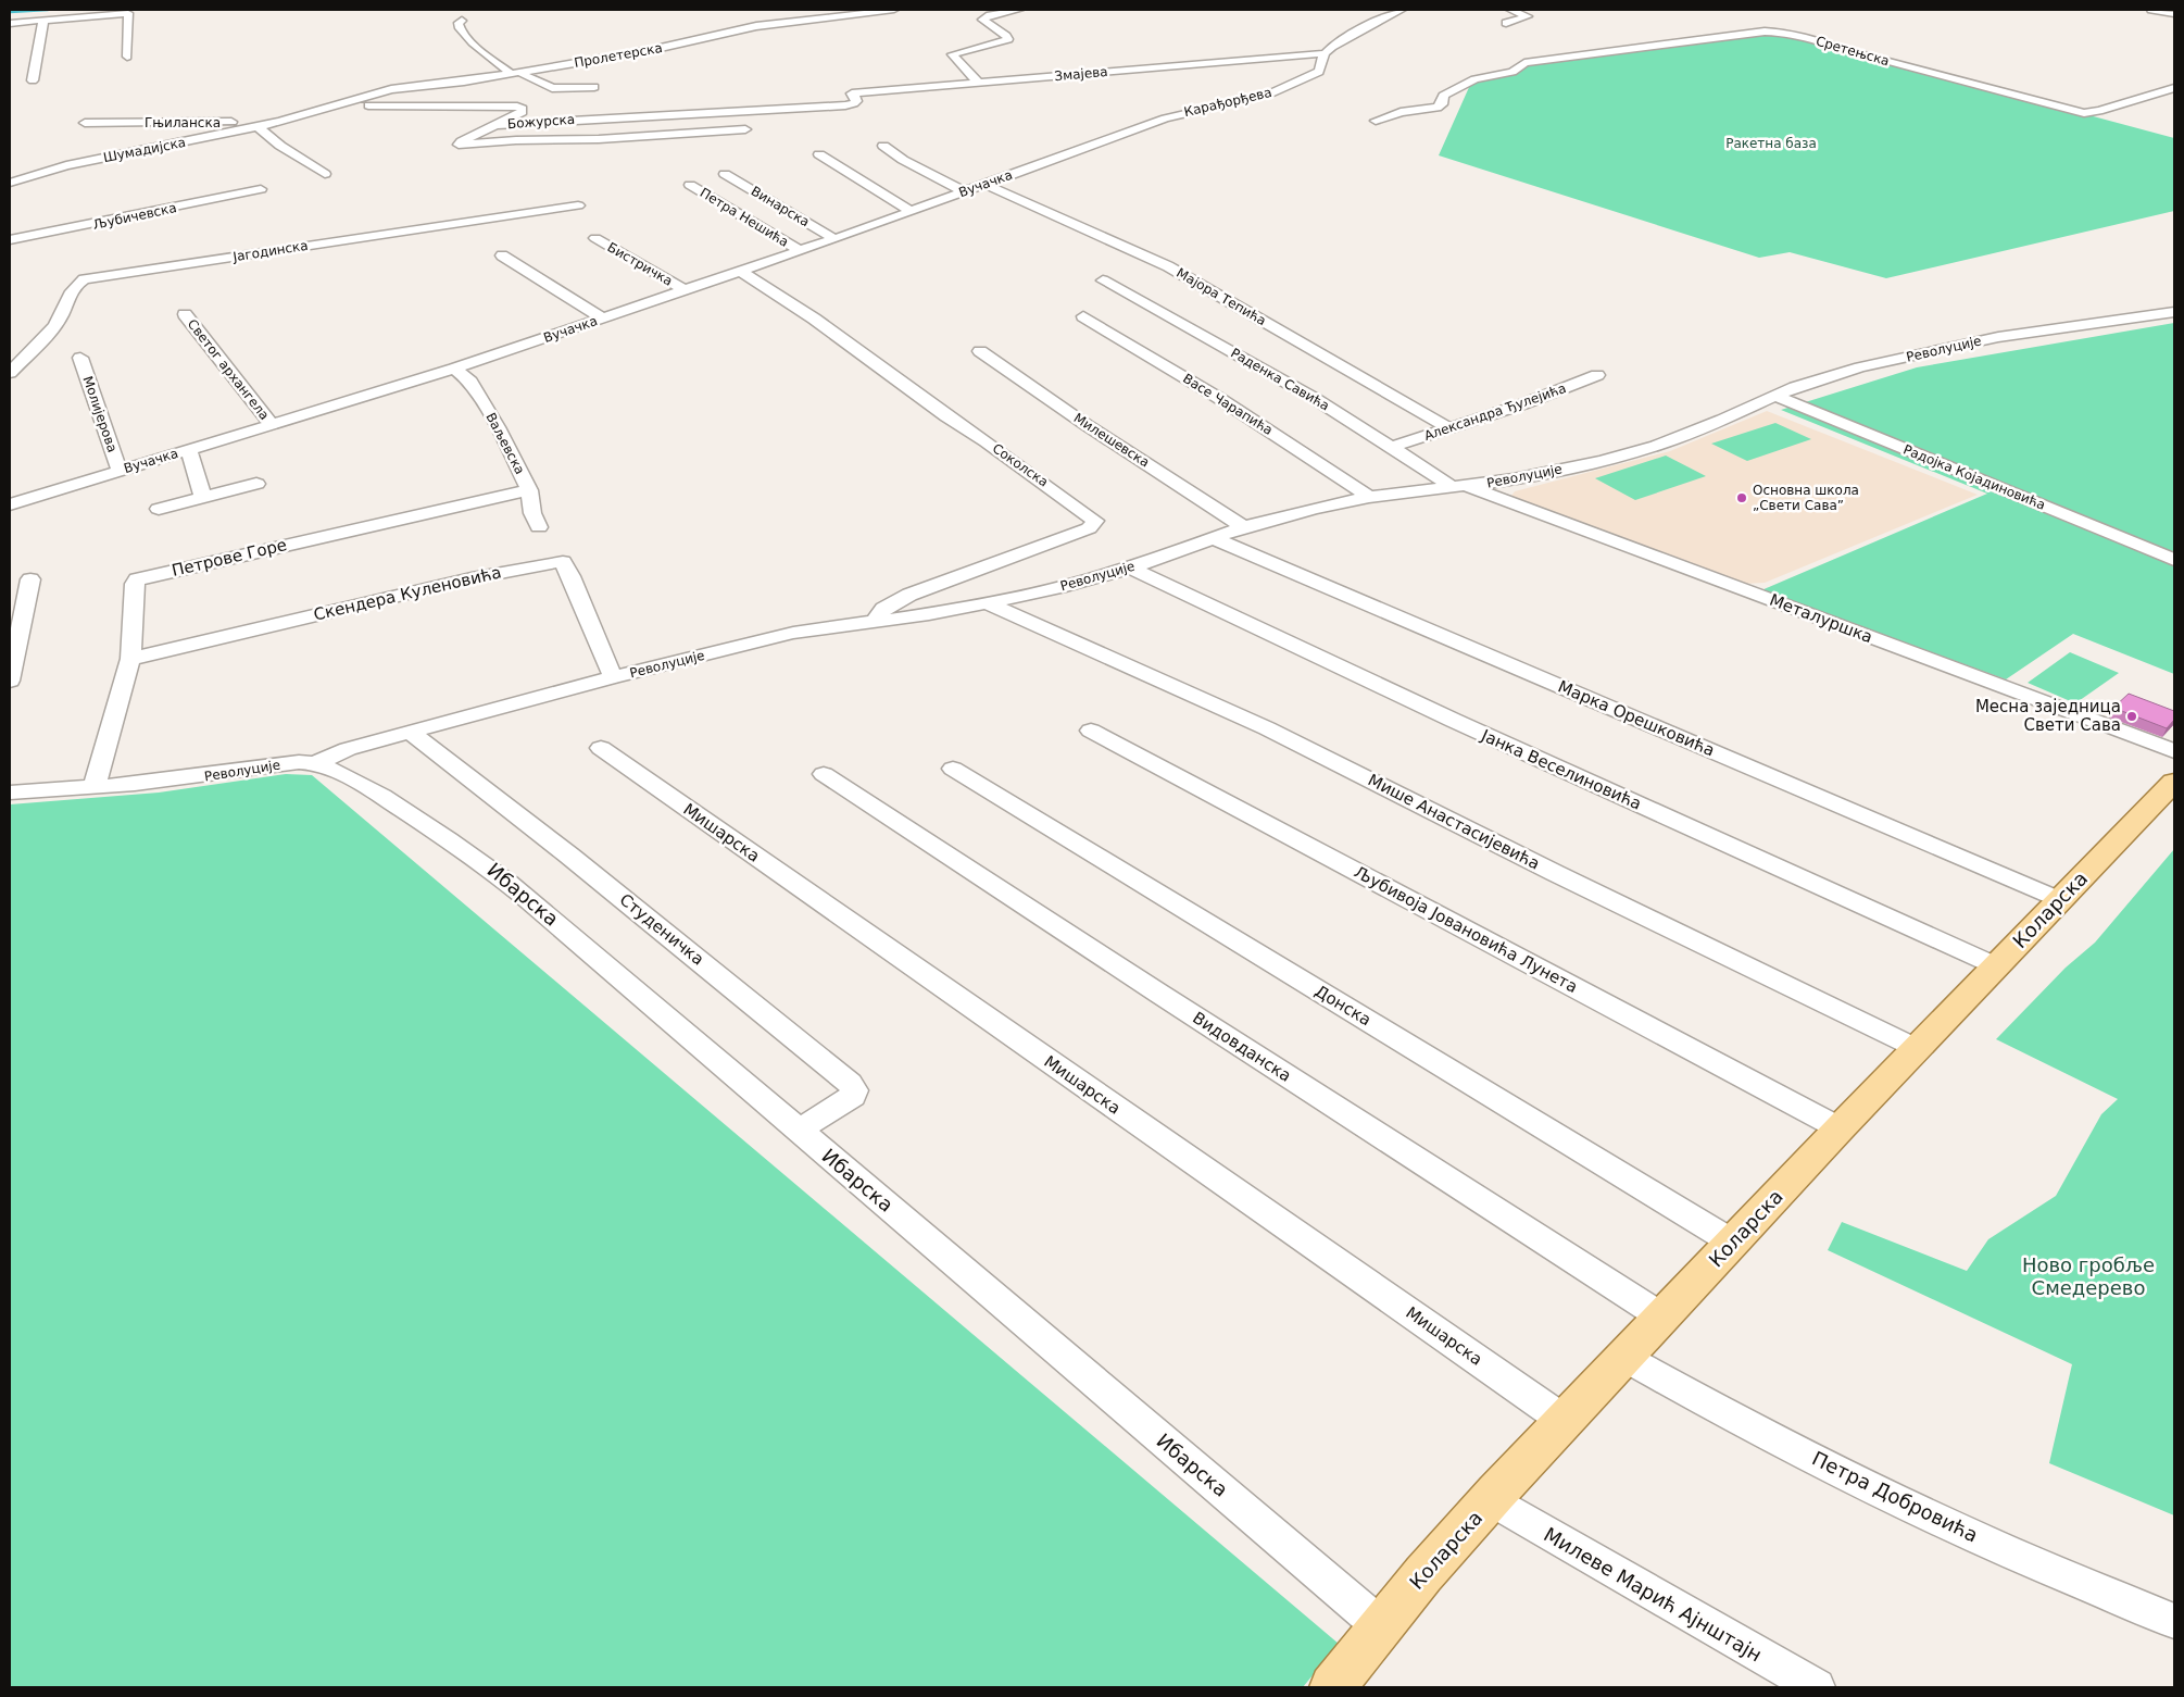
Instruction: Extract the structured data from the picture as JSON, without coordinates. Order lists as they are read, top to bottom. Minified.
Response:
{"streets":{"main road":["Коларска"],"street":["Сретењска","Пролетерска","Змајева","Карађорђева","Божурска","Гњиланска","Шумадијска","Вучачка","Винарска","Љубичевска","Петра Нешића","Јагодинска","Бистричка","Мајора Тепића","Револуције","Светог архангела","Раденка Савића","Васе Чарапића","Александра Ђулејића","Молијерова","Милешевска","Ваљевска","Соколска","Радојка Којадиновића","Петрове Горе","Скендера Куленовића","Металуршка","Марка Орешковића","Јанка Веселиновића","Мише Анастасијевића","Мишарска","Ибарска","Студеничка","Љубивоја Јовановића Лунета","Донска","Видовданска","Петра Добровића","Милеве Марић Ајнштајн"]},"crossings":[["Пролетерска","Божурска"],["Пролетерска","Гњиланска"],["Пролетерска","Шумадијска"],["Змајева","Карађорђева"],["Змајева","Божурска"],["Карађорђева","Вучачка"],["Гњиланска","Шумадијска"],["Вучачка","Винарска"],["Вучачка","Петра Нешића"],["Вучачка","Бистричка"],["Вучачка","Мајора Тепића"],["Вучачка","Светог архангела"],["Вучачка","Молијерова"],["Вучачка","Ваљевска"],["Вучачка","Соколска"],["Мајора Тепића","Александра Ђулејића"],["Револуције","Раденка Савића"],["Револуције","Васе Чарапића"],["Револуције","Милешевска"],["Револуције","Соколска"],["Револуције","Радојка Којадиновића"],["Револуције","Петрове Горе"],["Револуције","Скендера Куленовића"],["Револуције","Металуршка"],["Револуције","Марка Орешковића"],["Револуције","Јанка Веселиновића"],["Револуције","Мише Анастасијевића"],["Револуције","Ибарска"],["Револуције","Студеничка"],["Раденка Савића","Александра Ђулејића"],["Раденка Савића","Металуршка"],["Ваљевска","Петрове Горе"],["Петрове Горе","Скендера Куленовића"],["Марка Орешковића","Коларска"],["Јанка Веселиновића","Коларска"],["Мише Анастасијевића","Коларска"],["Мишарска","Коларска"],["Ибарска","Коларска"],["Ибарска","Студеничка"],["Коларска","Љубивоја Јовановића Лунета"],["Коларска","Донска"],["Коларска","Видовданска"],["Коларска","Петра Добровића"],["Коларска","Милеве Марић Ајнштајн"]],"parks":["Ракетна база","Ново гробље Смедерево"],"places":["Основна школа „Свети Сава”","Месна заједница Свети Сава"]}
